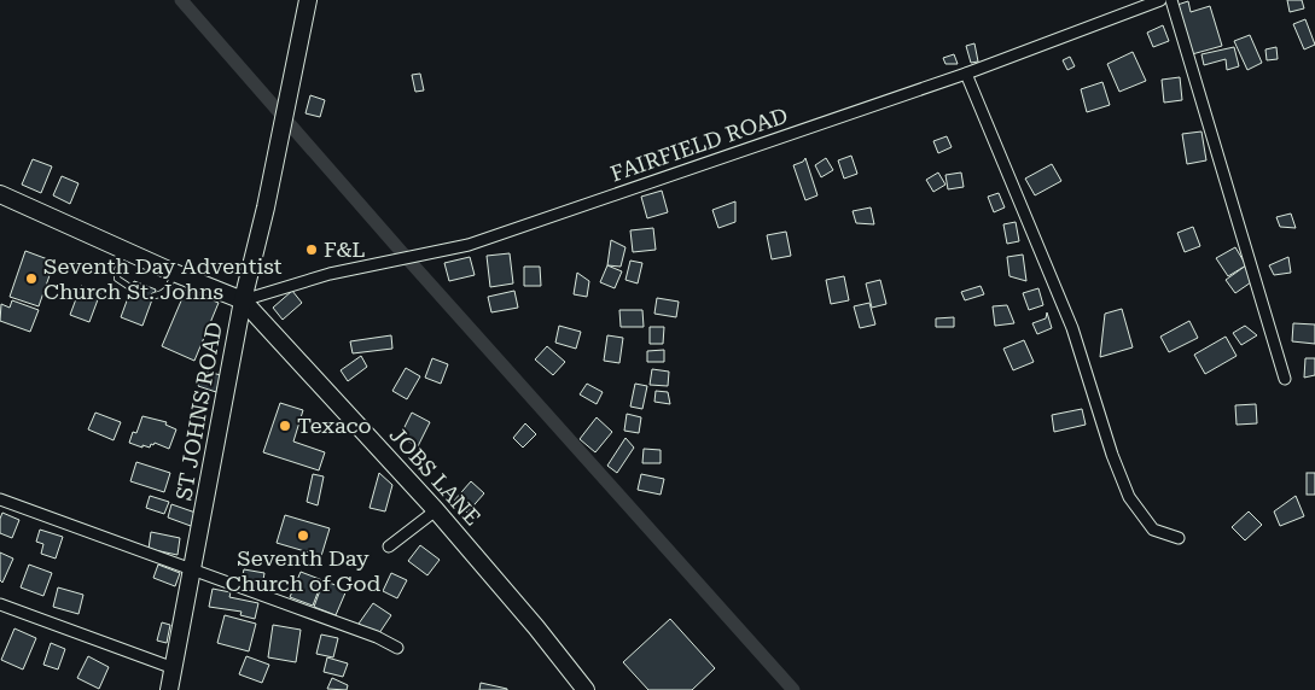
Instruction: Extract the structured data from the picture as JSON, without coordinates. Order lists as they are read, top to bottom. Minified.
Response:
{"streets":{"main road":["ST JOHNS ROAD","JOBS LANE"],"street":["FAIRFIELD ROAD"]},"crossings":[["FAIRFIELD ROAD","ST JOHNS ROAD"],["FAIRFIELD ROAD","JOBS LANE"],["ST JOHNS ROAD","JOBS LANE"]],"places":["F&L","Seventh Day Adventist Church St. Johns","Texaco","Seventh Day Church of God"]}
